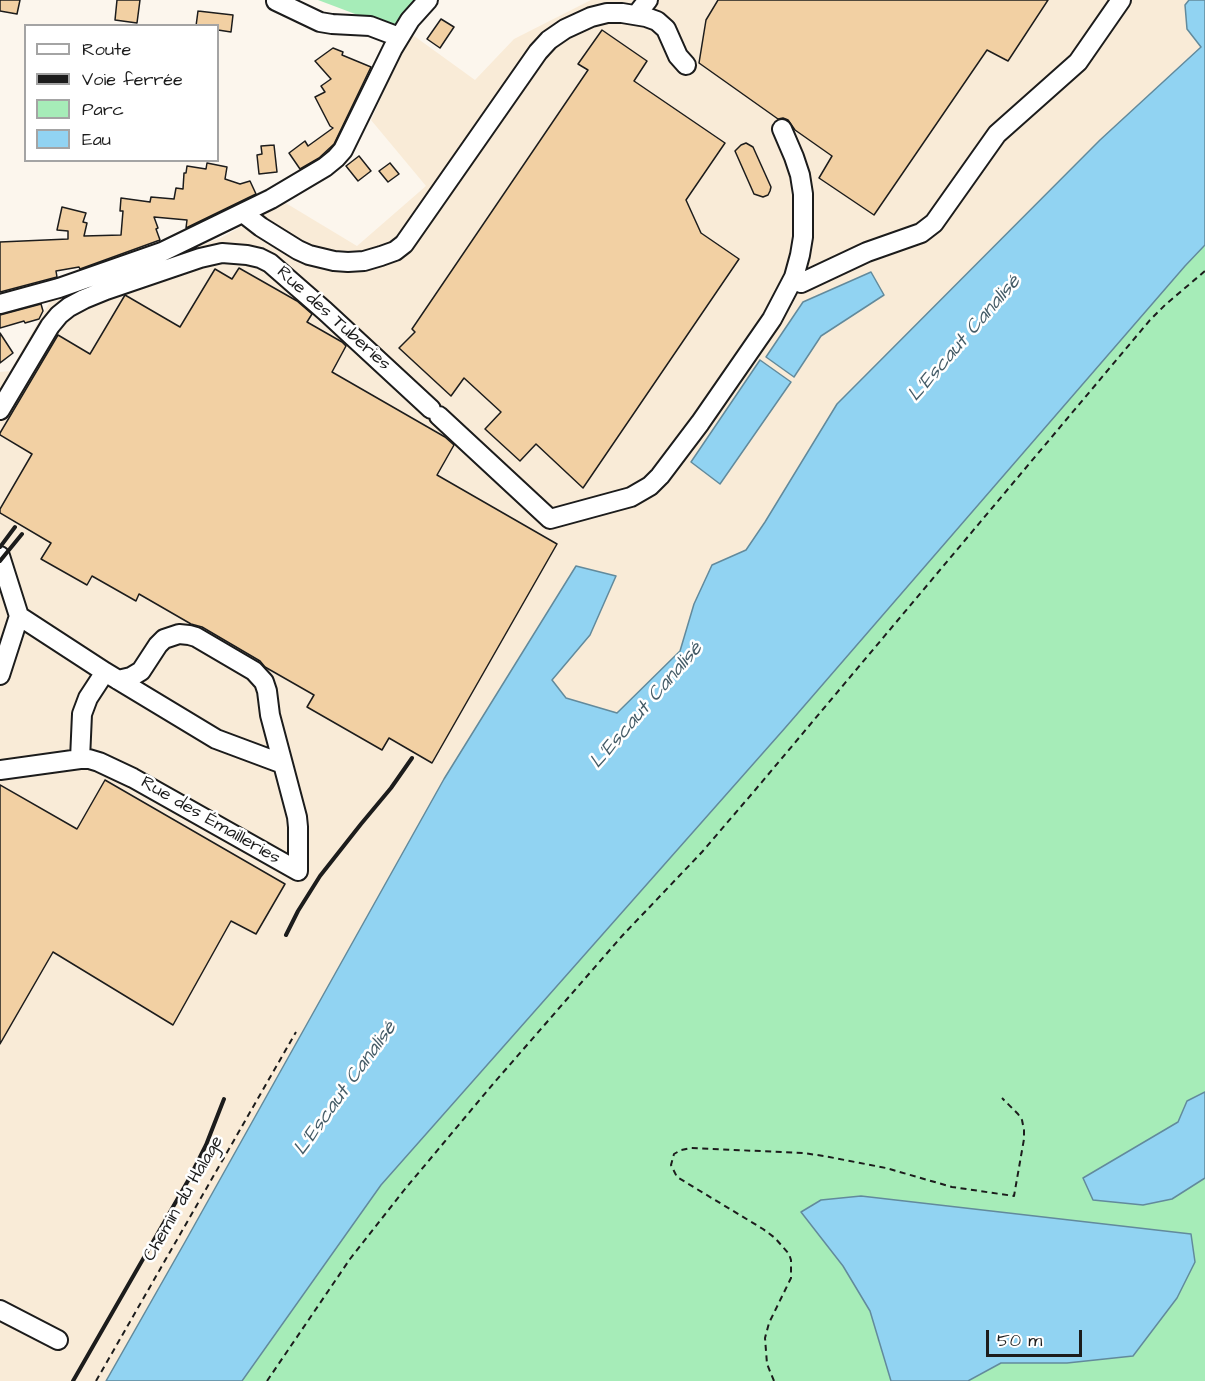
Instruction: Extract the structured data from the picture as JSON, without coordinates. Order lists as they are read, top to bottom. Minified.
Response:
{"streets":{"street":["Rue des Tuberies","Rue des Émailleries"],"path":["Chemin du Halage"]},"water":["L'Escaut Canalisé"],"legend":["Route","Voie ferrée","Parc","Eau"],"scale_bar":"50 m"}
